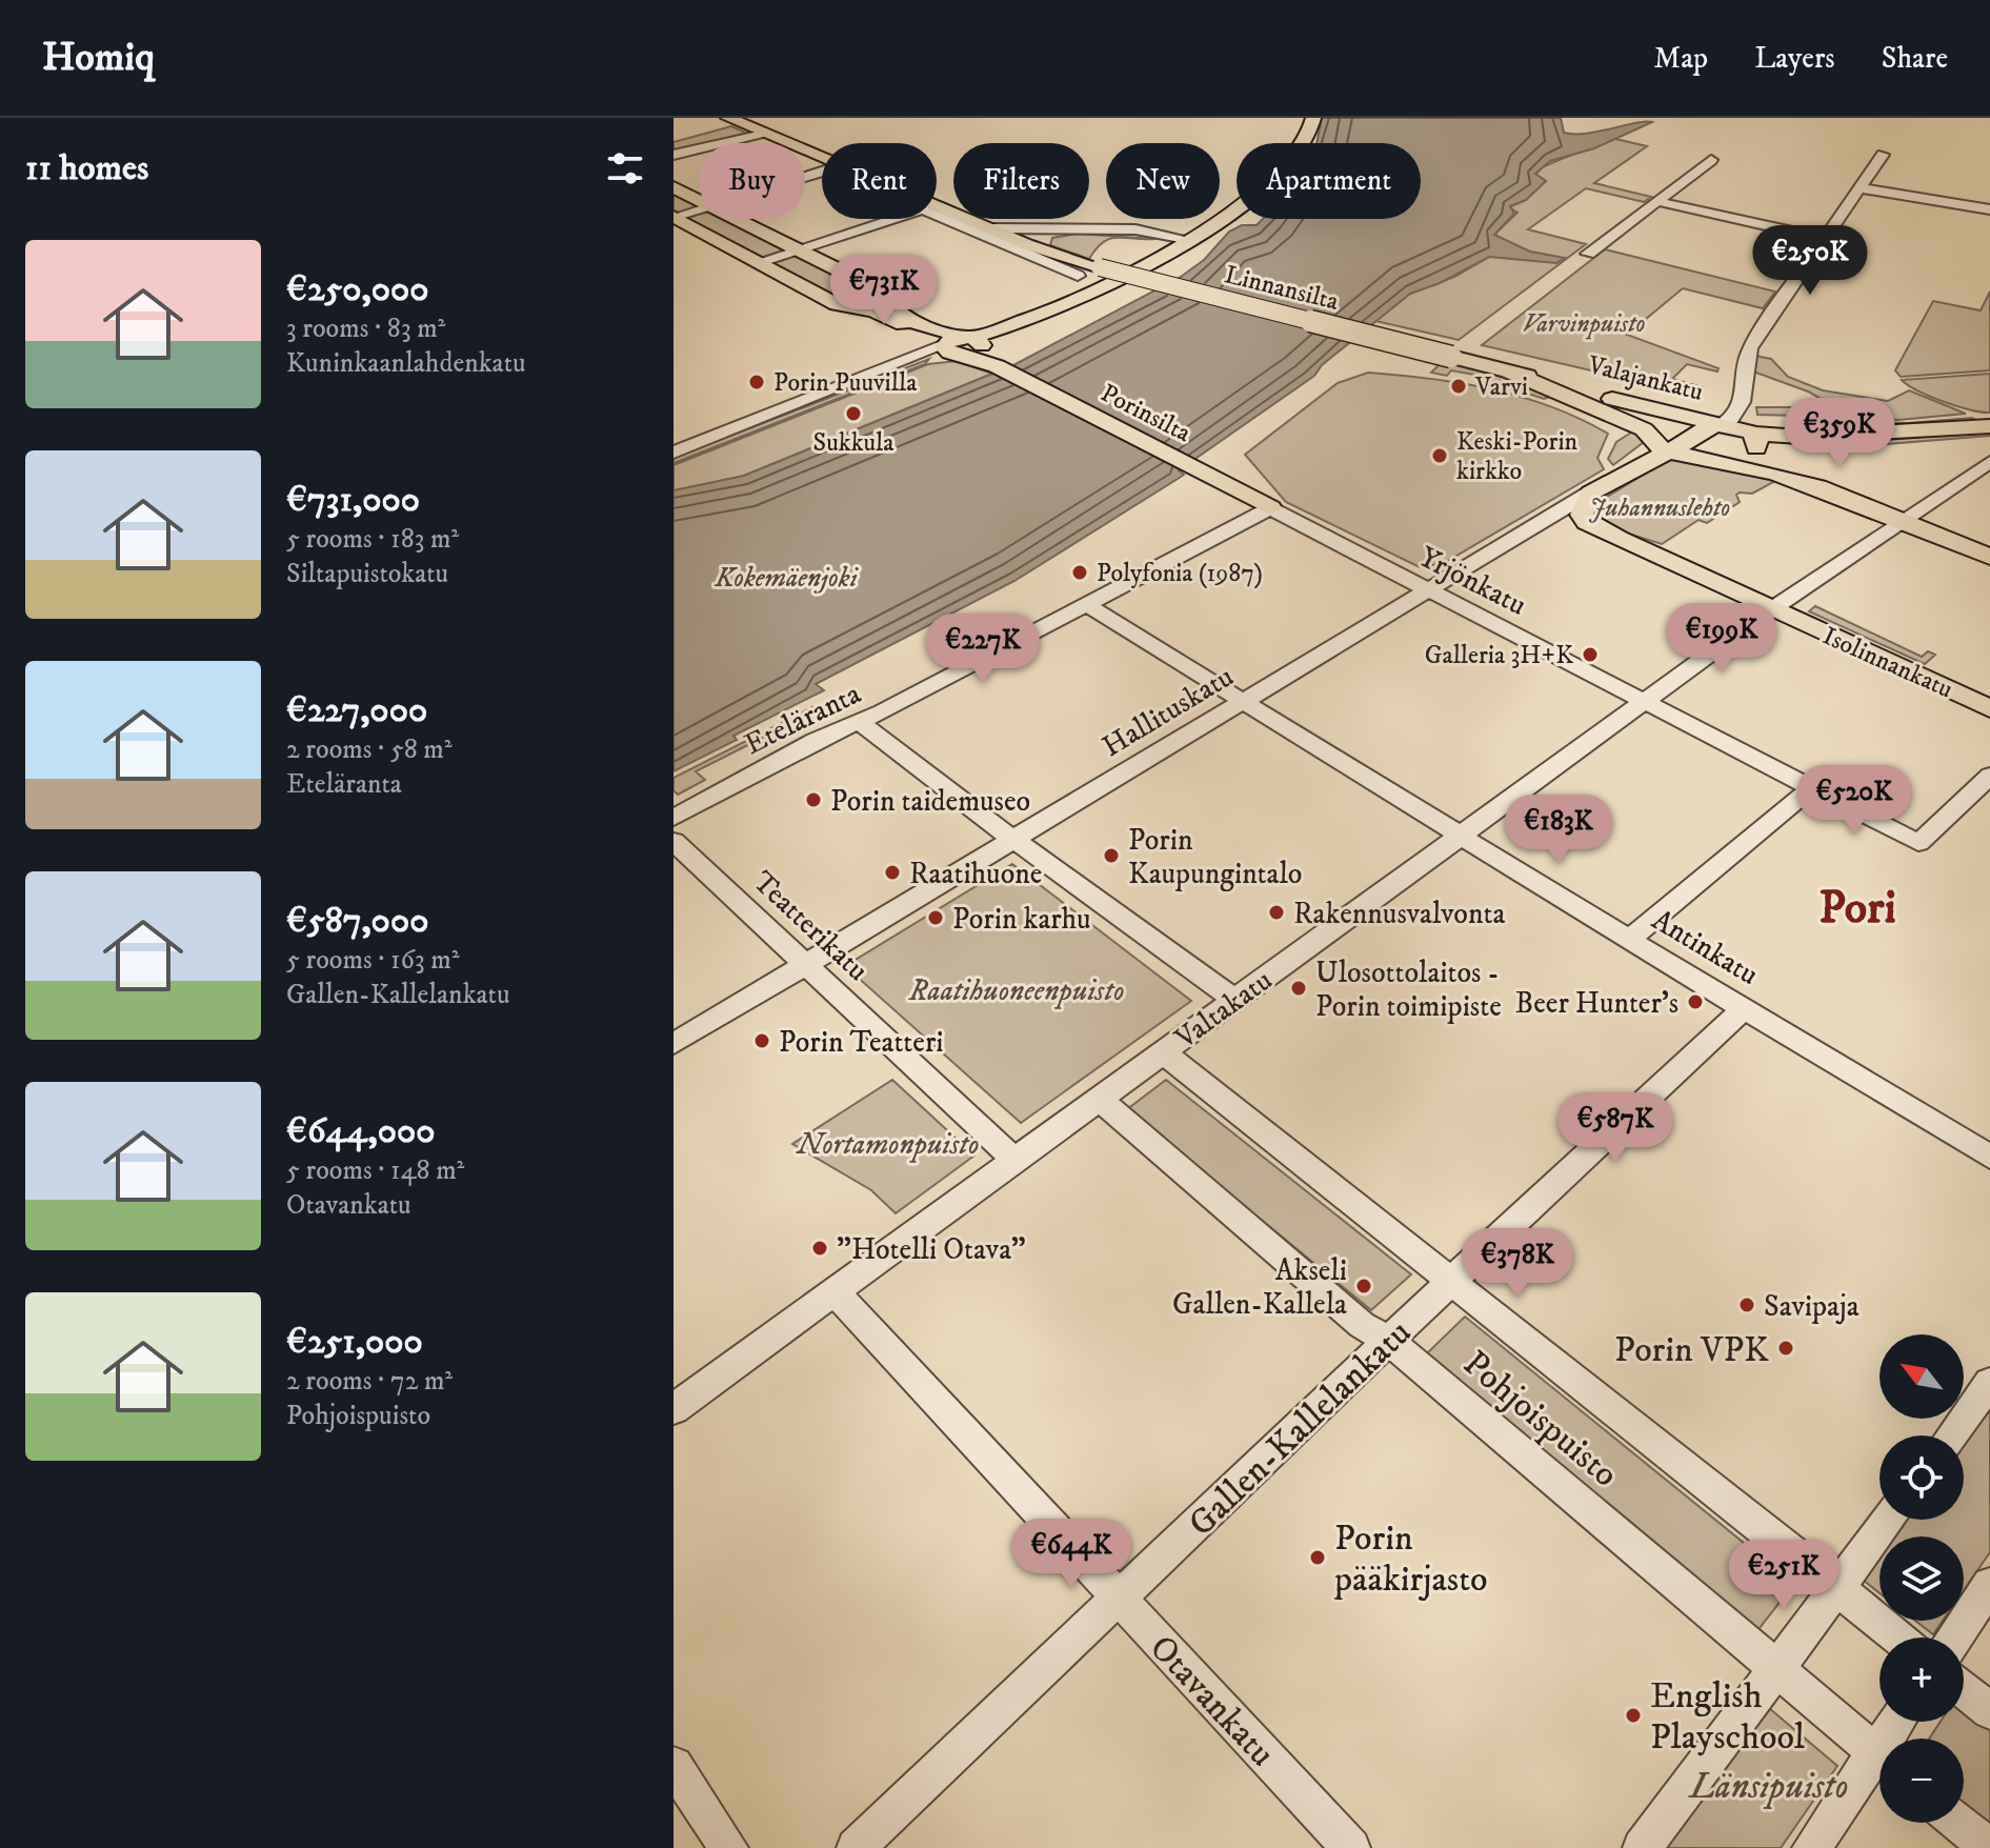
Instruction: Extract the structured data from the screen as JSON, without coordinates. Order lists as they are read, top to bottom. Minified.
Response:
{"streets":{"main road":["Linnansilta","Valajankatu","Porinsilta","Isolinnankatu","Hallituskatu"],"street":["Yrjönkatu","Eteläranta","Teatterikatu","Antinkatu","Valtakatu","Pohjoispuisto","Gallen-Kallelankatu","Otavankatu"]},"crossings":[["Linnansilta","Valajankatu"],["Valajankatu","Hallituskatu"],["Porinsilta","Yrjönkatu"],["Porinsilta","Eteläranta"],["Yrjönkatu","Hallituskatu"],["Yrjönkatu","Eteläranta"],["Yrjönkatu","Valtakatu"],["Isolinnankatu","Hallituskatu"],["Isolinnankatu","Valtakatu"],["Hallituskatu","Teatterikatu"],["Hallituskatu","Antinkatu"],["Eteläranta","Antinkatu"],["Teatterikatu","Valtakatu"],["Antinkatu","Valtakatu"],["Antinkatu","Gallen-Kallelankatu"],["Valtakatu","Pohjoispuisto"],["Valtakatu","Otavankatu"],["Pohjoispuisto","Gallen-Kallelankatu"],["Gallen-Kallelankatu","Otavankatu"]],"districts":["Pori"],"water":["Kokemäenjoki"],"parks":["Varvinpuisto","Juhannuslehto","Raatihuoneenpuisto","Nortamonpuisto","Länsipuisto"],"places":["Porin Puuvilla","Varvi","Sukkula","Keski-Porin kirkko","Polyfonia (1987)","Galleria 3H+K","Porin taidemuseo","Porin Kaupungintalo","Raatihuone","Rakennusvalvonta","Porin karhu","Ulosottolaitos - Porin toimipiste","Beer Hunter's","Porin Teatteri","\"Hotelli Otava\"","Akseli Gallen-Kallela","Savipaja","Porin VPK","Porin pääkirjasto","English Playschool"],"north":"top left","page":{"header":"Homiq","nav":["Map","Layers","Share"],"heading":"11 homes","chip":["Buy","Rent","Filters","New","Apartment"],"list":[{"name":"€250,000","note":"3 rooms · 83 m² · Kuninkaanlahdenkatu"},{"name":"€731,000","note":"5 rooms · 183 m² · Siltapuistokatu"},{"name":"€227,000","note":"2 rooms · 58 m² · Eteläranta"},{"name":"€587,000","note":"5 rooms · 163 m² · Gallen-Kallelankatu"},{"name":"€644,000","note":"5 rooms · 148 m² · Otavankatu"},{"name":"€251,000","note":"2 rooms · 72 m² · Pohjoispuisto"}],"price":["€250K","€731K","€359K","€199K","€227K","€520K","€183K","€587K","€378K","€644K","€251K"],"map_buttons":["+","−"]}}
